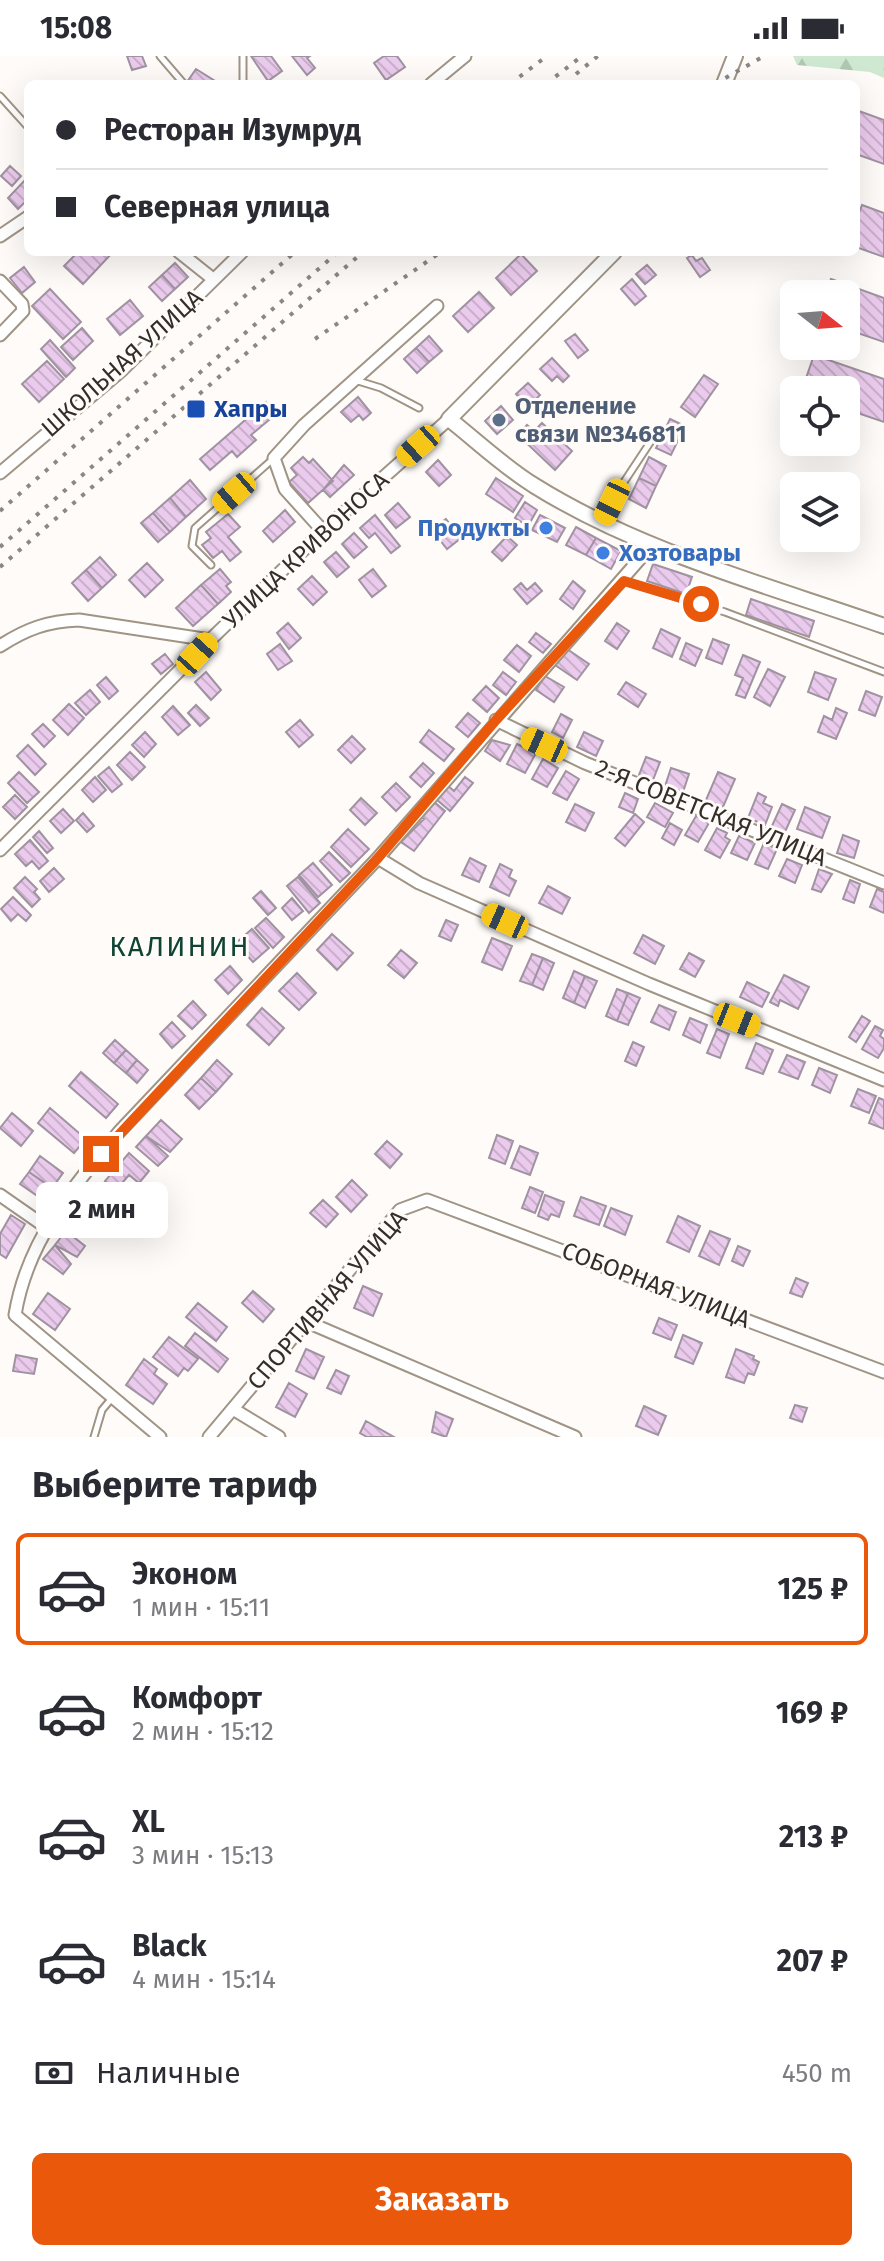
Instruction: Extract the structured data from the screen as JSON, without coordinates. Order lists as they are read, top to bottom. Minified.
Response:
{"streets":{"street":["ШКОЛЬНАЯ УЛИЦА","УЛИЦА КРИВОНОСА","2-Я СОВЕТСКАЯ УЛИЦА","СОБОРНАЯ УЛИЦА","СПОРТИВНАЯ УЛИЦА"]},"crossings":[["СОБОРНАЯ УЛИЦА","СПОРТИВНАЯ УЛИЦА"]],"districts":["КАЛИНИН"],"places":{"transit":["Хапры"],"other":["Отделение связи №346811","Продукты","Хозтовары"]},"north":"right","page":{"status":"15:08","banner":["Ресторан Изумруд","Северная улица"],"bubble":"2 мин","heading":"Выберите тариф","list":[{"name":"Эконом","note":"1 мин · 15:11","value":"125 ₽"},{"name":"Комфорт","note":"2 мин · 15:12","value":"169 ₽"},{"name":"XL","note":"3 мин · 15:13","value":"213 ₽"},{"name":"Black","note":"4 мин · 15:14","value":"207 ₽"}],"pay":["Наличные","450 m"],"buttons":"Заказать"}}
